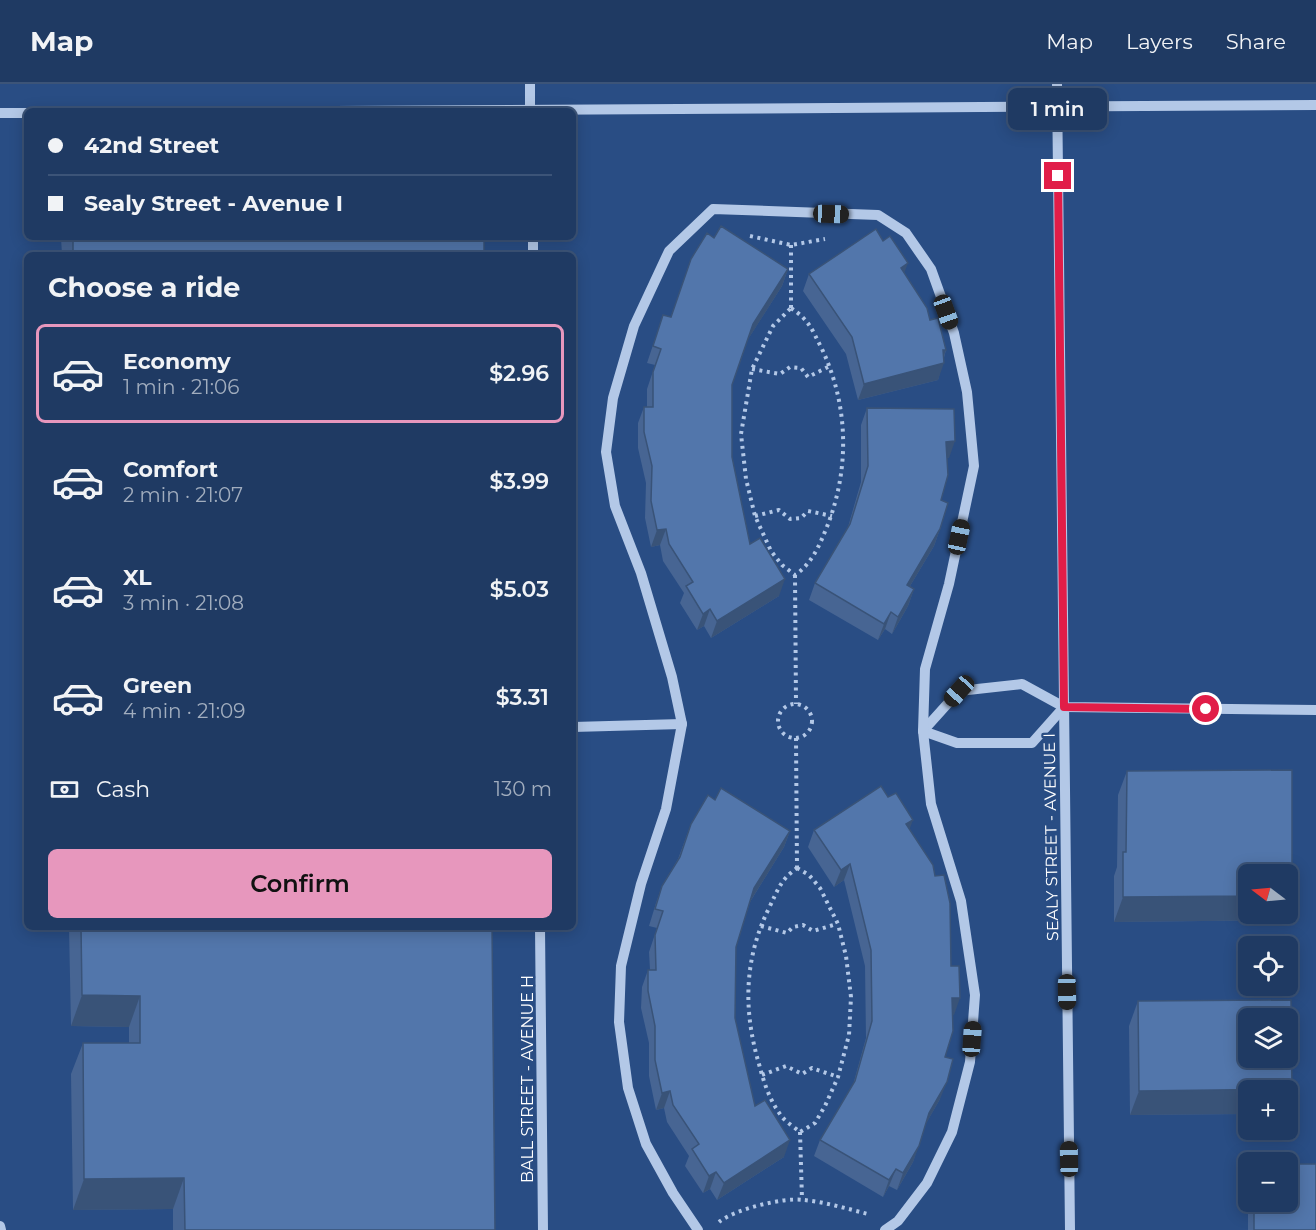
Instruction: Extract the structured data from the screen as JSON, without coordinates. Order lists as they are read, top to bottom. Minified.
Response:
{"streets":{"street":["SEALY STREET - AVENUE I","BALL STREET - AVENUE H"]},"north":"left","page":{"header":"Map","nav":["Map","Layers","Share"],"bubble":"1 min","banner":["42nd Street","Sealy Street - Avenue I"],"heading":"Choose a ride","list":[{"name":"Economy","note":"1 min · 21:06","value":"$2.96"},{"name":"Comfort","note":"2 min · 21:07","value":"$3.99"},{"name":"XL","note":"3 min · 21:08","value":"$5.03"},{"name":"Green","note":"4 min · 21:09","value":"$3.31"}],"pay":["Cash","130 m"],"buttons":"Confirm","map_buttons":["+","−"]}}
